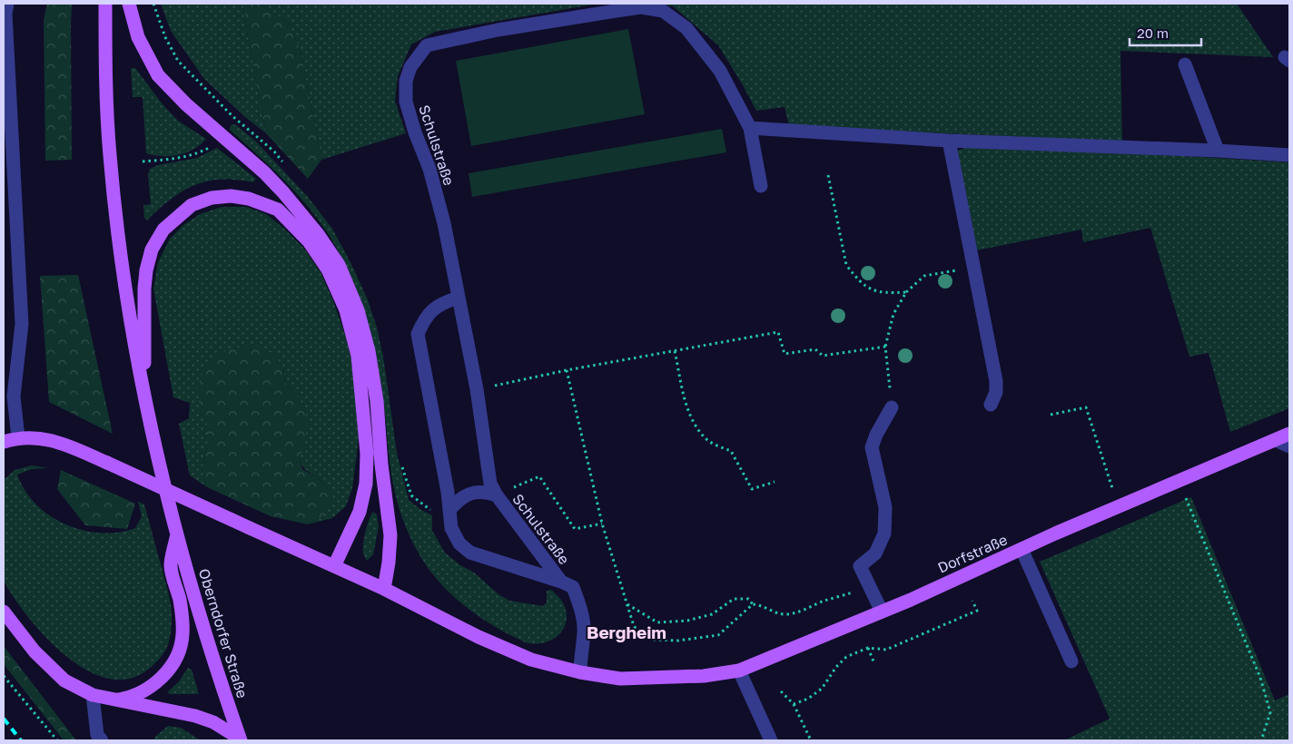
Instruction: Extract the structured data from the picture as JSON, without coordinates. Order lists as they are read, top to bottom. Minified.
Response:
{"streets":{"main road":["Dorfstraße","Oberndorfer Straße"],"street":["Schulstraße"]},"crossings":[["Schulstraße","Dorfstraße"]],"districts":["Bergheim"],"scale_bar":"20 m"}
